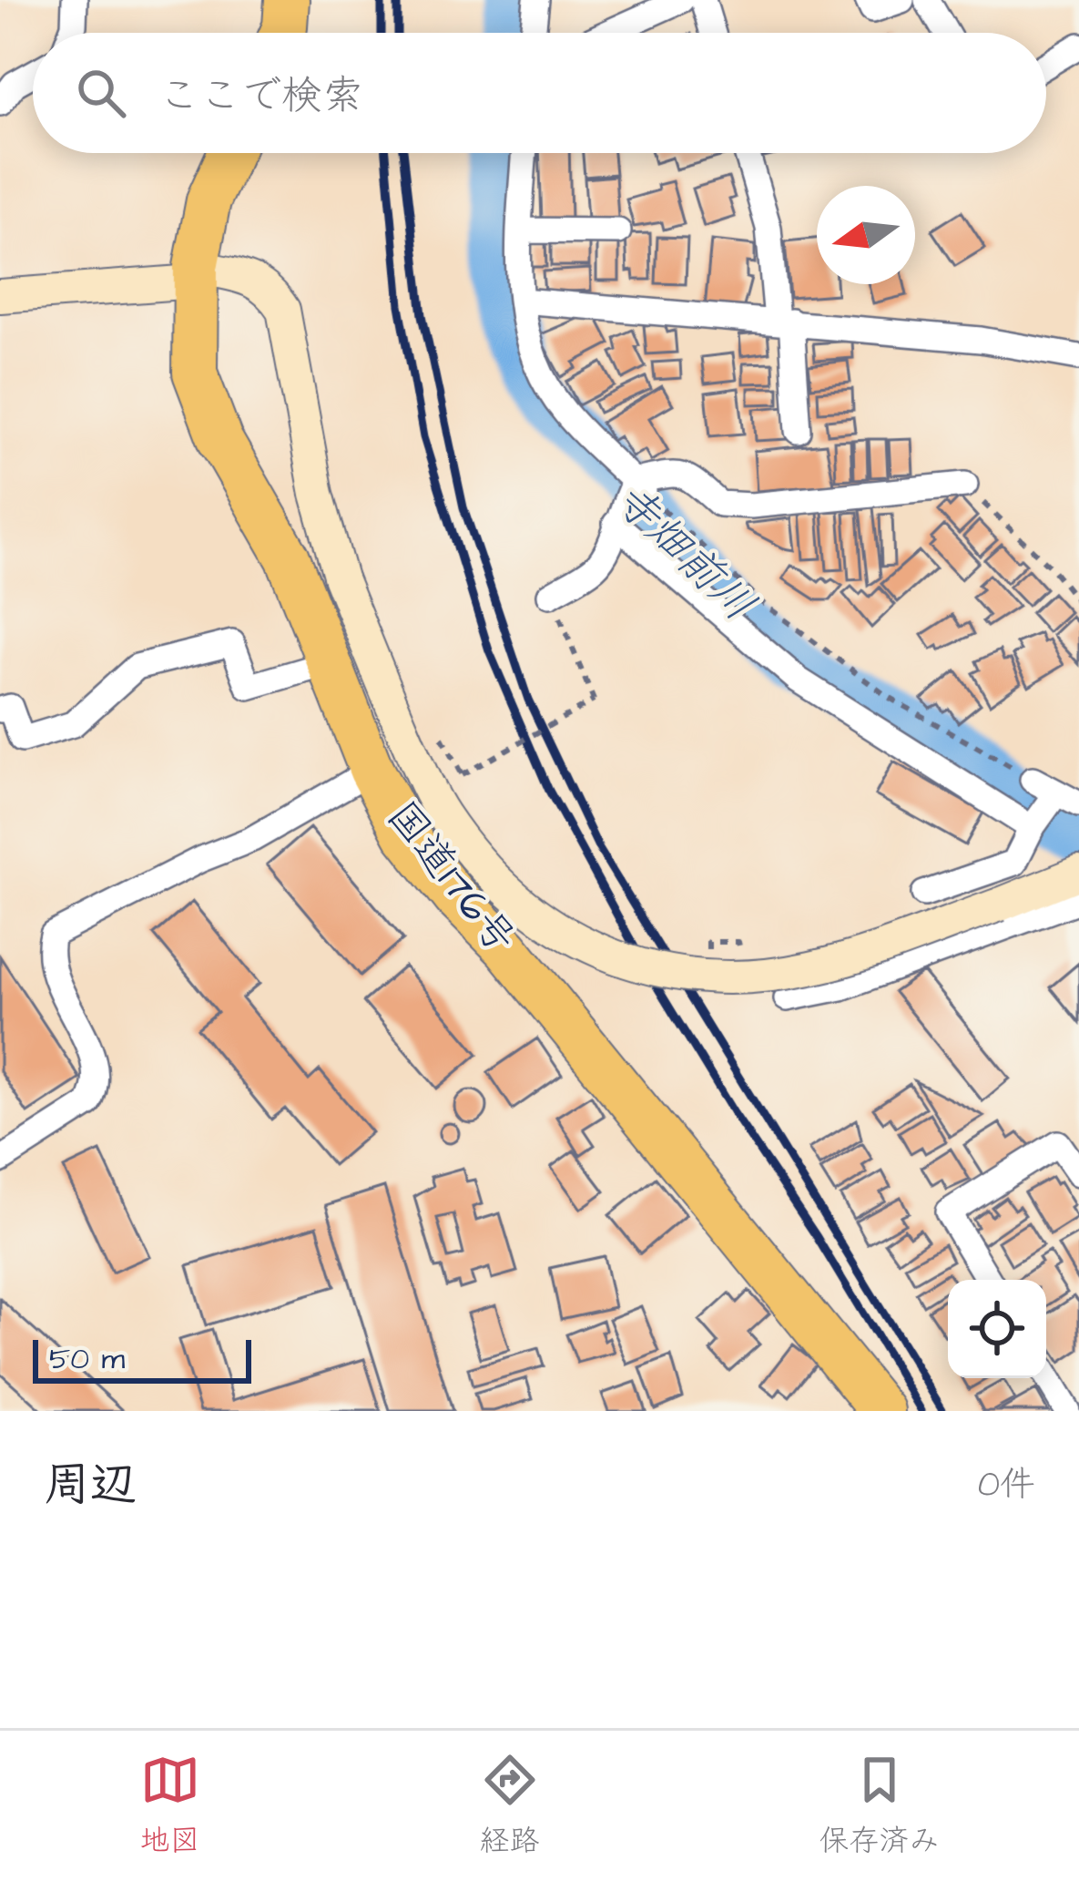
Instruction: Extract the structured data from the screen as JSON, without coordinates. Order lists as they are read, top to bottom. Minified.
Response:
{"streets":{"highway":["国道176号"]},"water":["寺畑前川"],"scale_bar":"50 m","north":"left","page":{"search":"ここで検索","scale":"50 m","heading":["周辺","0件"],"nav":["地図","経路","保存済み"]}}
